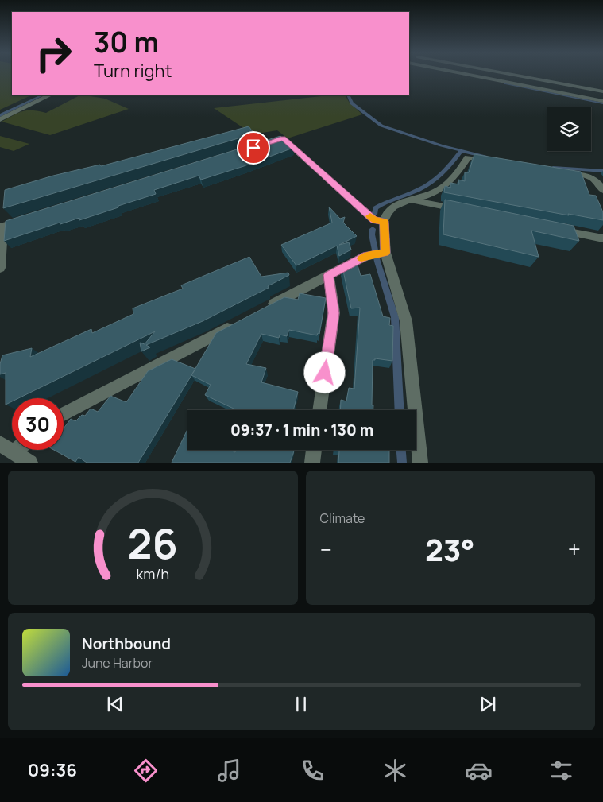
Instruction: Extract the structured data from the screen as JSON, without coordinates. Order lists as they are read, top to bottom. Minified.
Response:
{"page":{"turn":["30 m","Turn right"],"limit":"30","trip":"09:37 · 1 min · 130 m","tile":"Climate","heat":["−","23°","+"],"song":["Northbound","June Harbor"],"tabs":"09:36","gauge":["26","km/h"]}}
